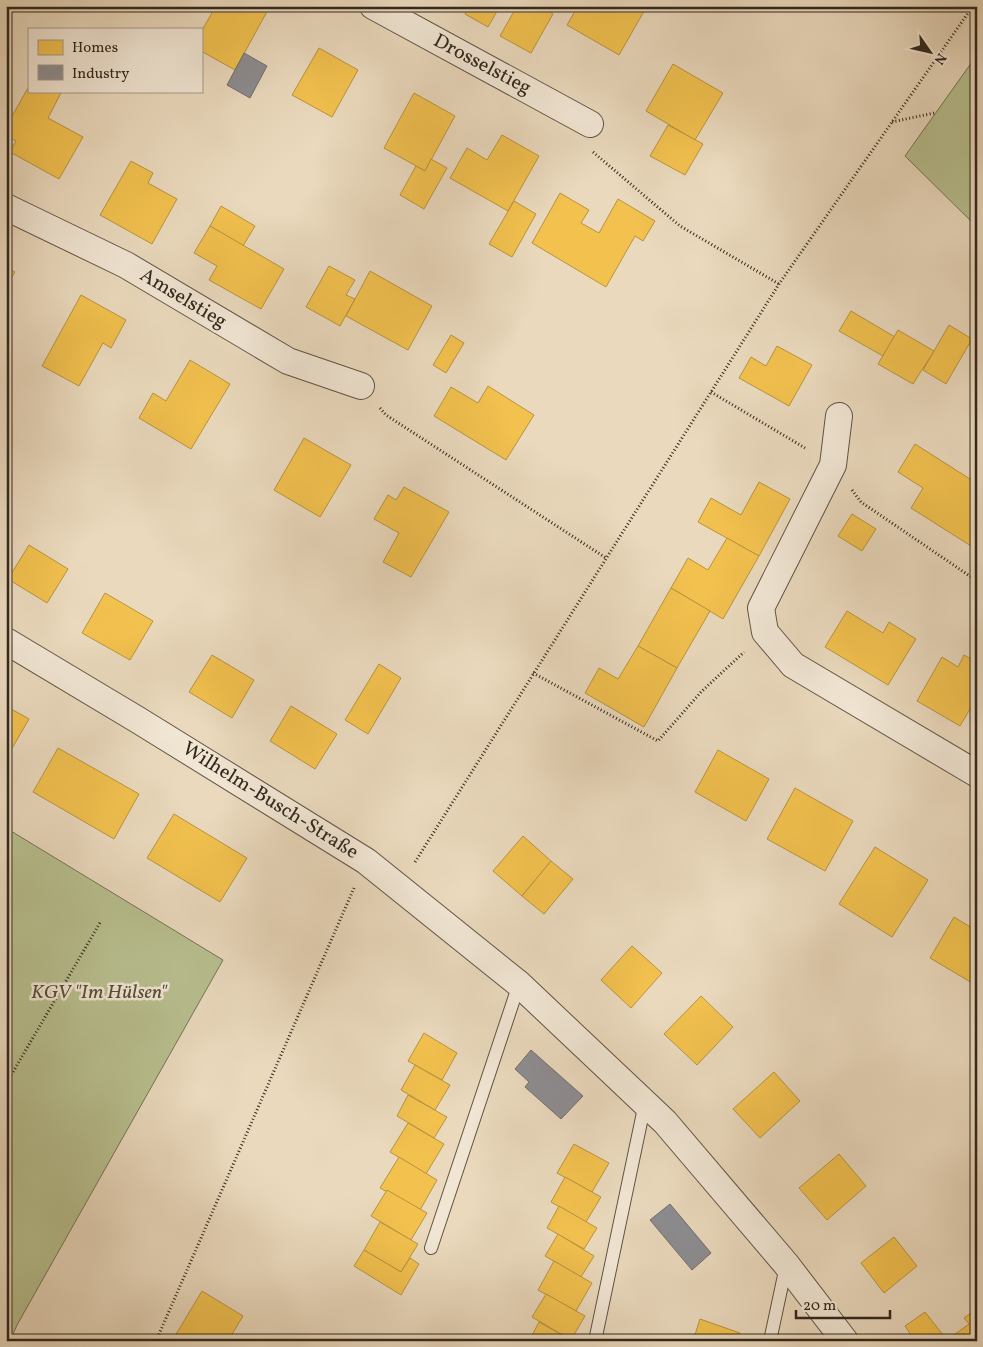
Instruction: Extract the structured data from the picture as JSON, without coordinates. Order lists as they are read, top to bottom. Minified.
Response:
{"streets":{"street":["Drosselstieg","Amselstieg","Wilhelm-Busch-Straße"]},"parks":["KGV \"Im Hülsen\""],"legend":["Homes","Industry"],"scale_bar":"20 m","north":"bottom right"}
